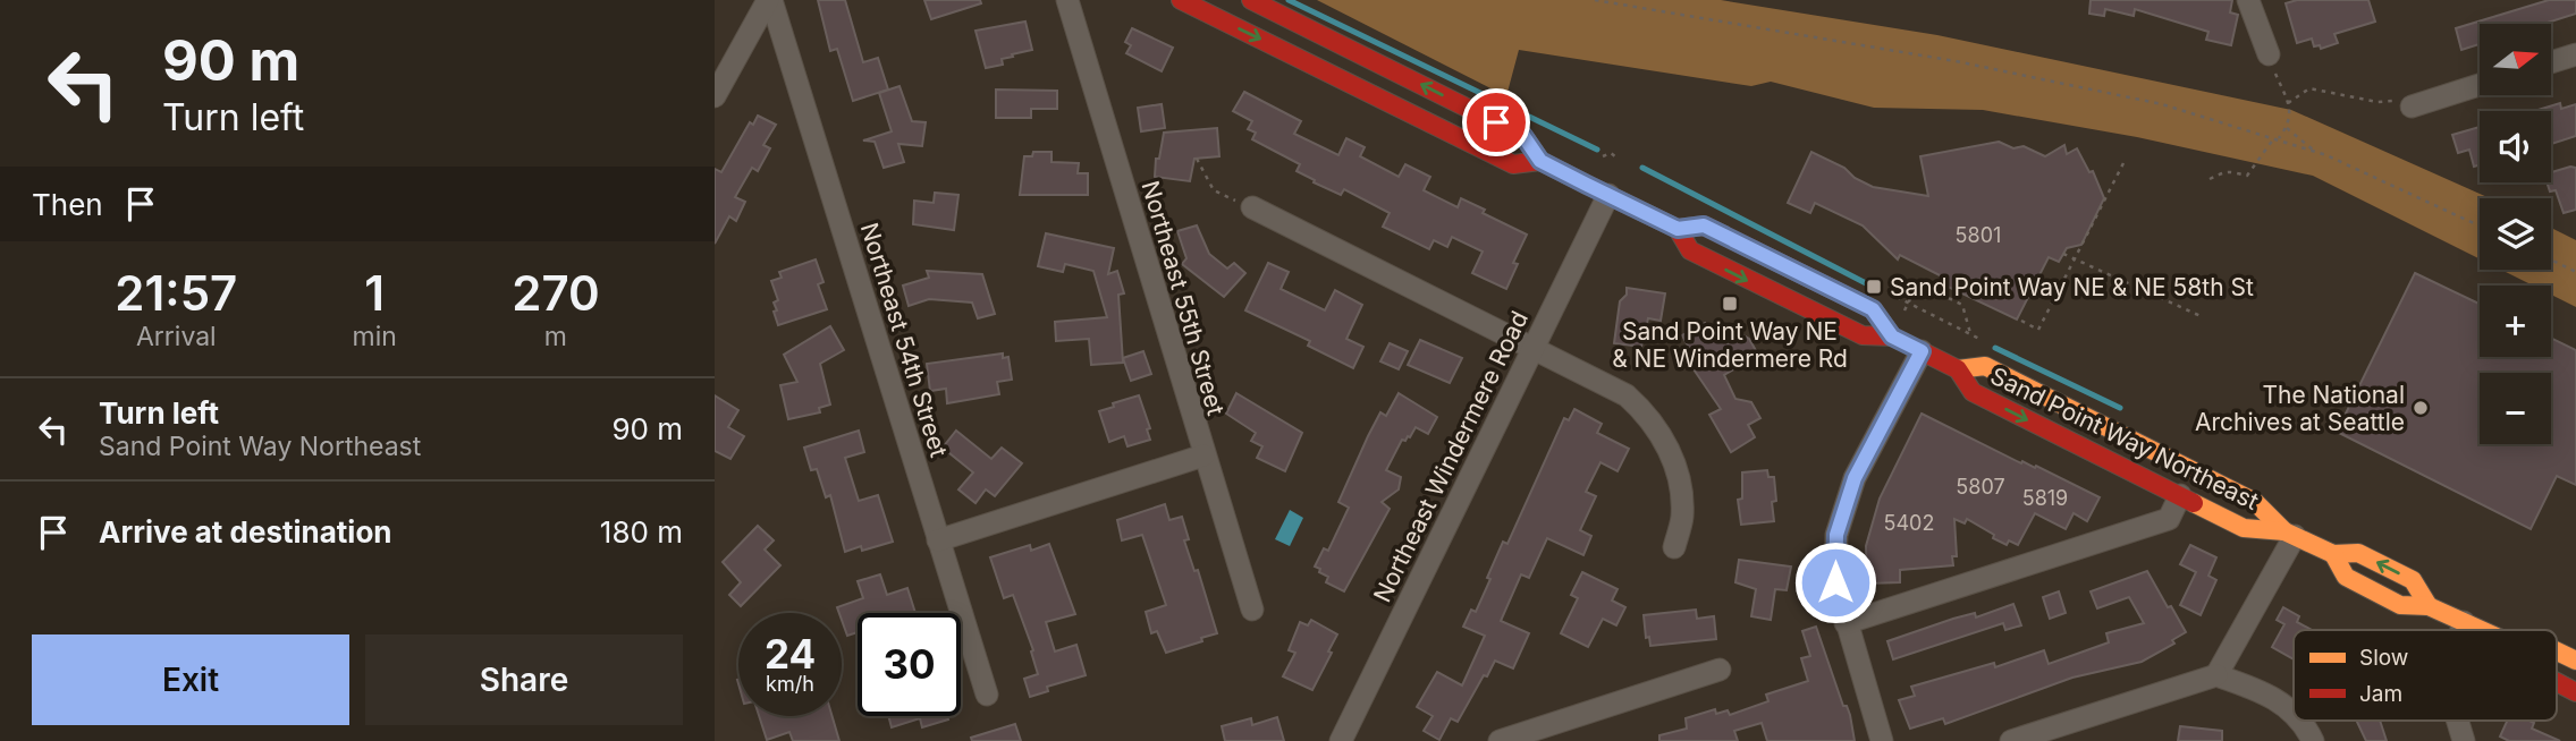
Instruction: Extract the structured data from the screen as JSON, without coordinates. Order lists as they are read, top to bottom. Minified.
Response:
{"streets":{"main road":["Sand Point Way Northeast"],"street":["Northeast 55th Street","Northeast 54th Street","Northeast Windermere Road"]},"crossings":[["Sand Point Way Northeast","Northeast Windermere Road"]],"places":{"transit":["Sand Point Way NE & NE 58th St","Sand Point Way NE & NE Windermere Rd"],"other":["The National Archives at Seattle"]},"house_numbers":["5801","5807","5819","5402"],"legend":["Slow","Jam"],"north":"right","page":{"turn":["90 m","Turn left"],"map_buttons":["+","−"],"then":"Then","eta":["21:57","Arrival","1","min","270","m"],"list":[{"name":"Turn left","note":"Sand Point Way Northeast","value":"90 m"},{"name":"Arrive at destination","value":"180 m"}],"speed":"24 km/h","limit":"30","buttons":["Exit","Share"]}}
